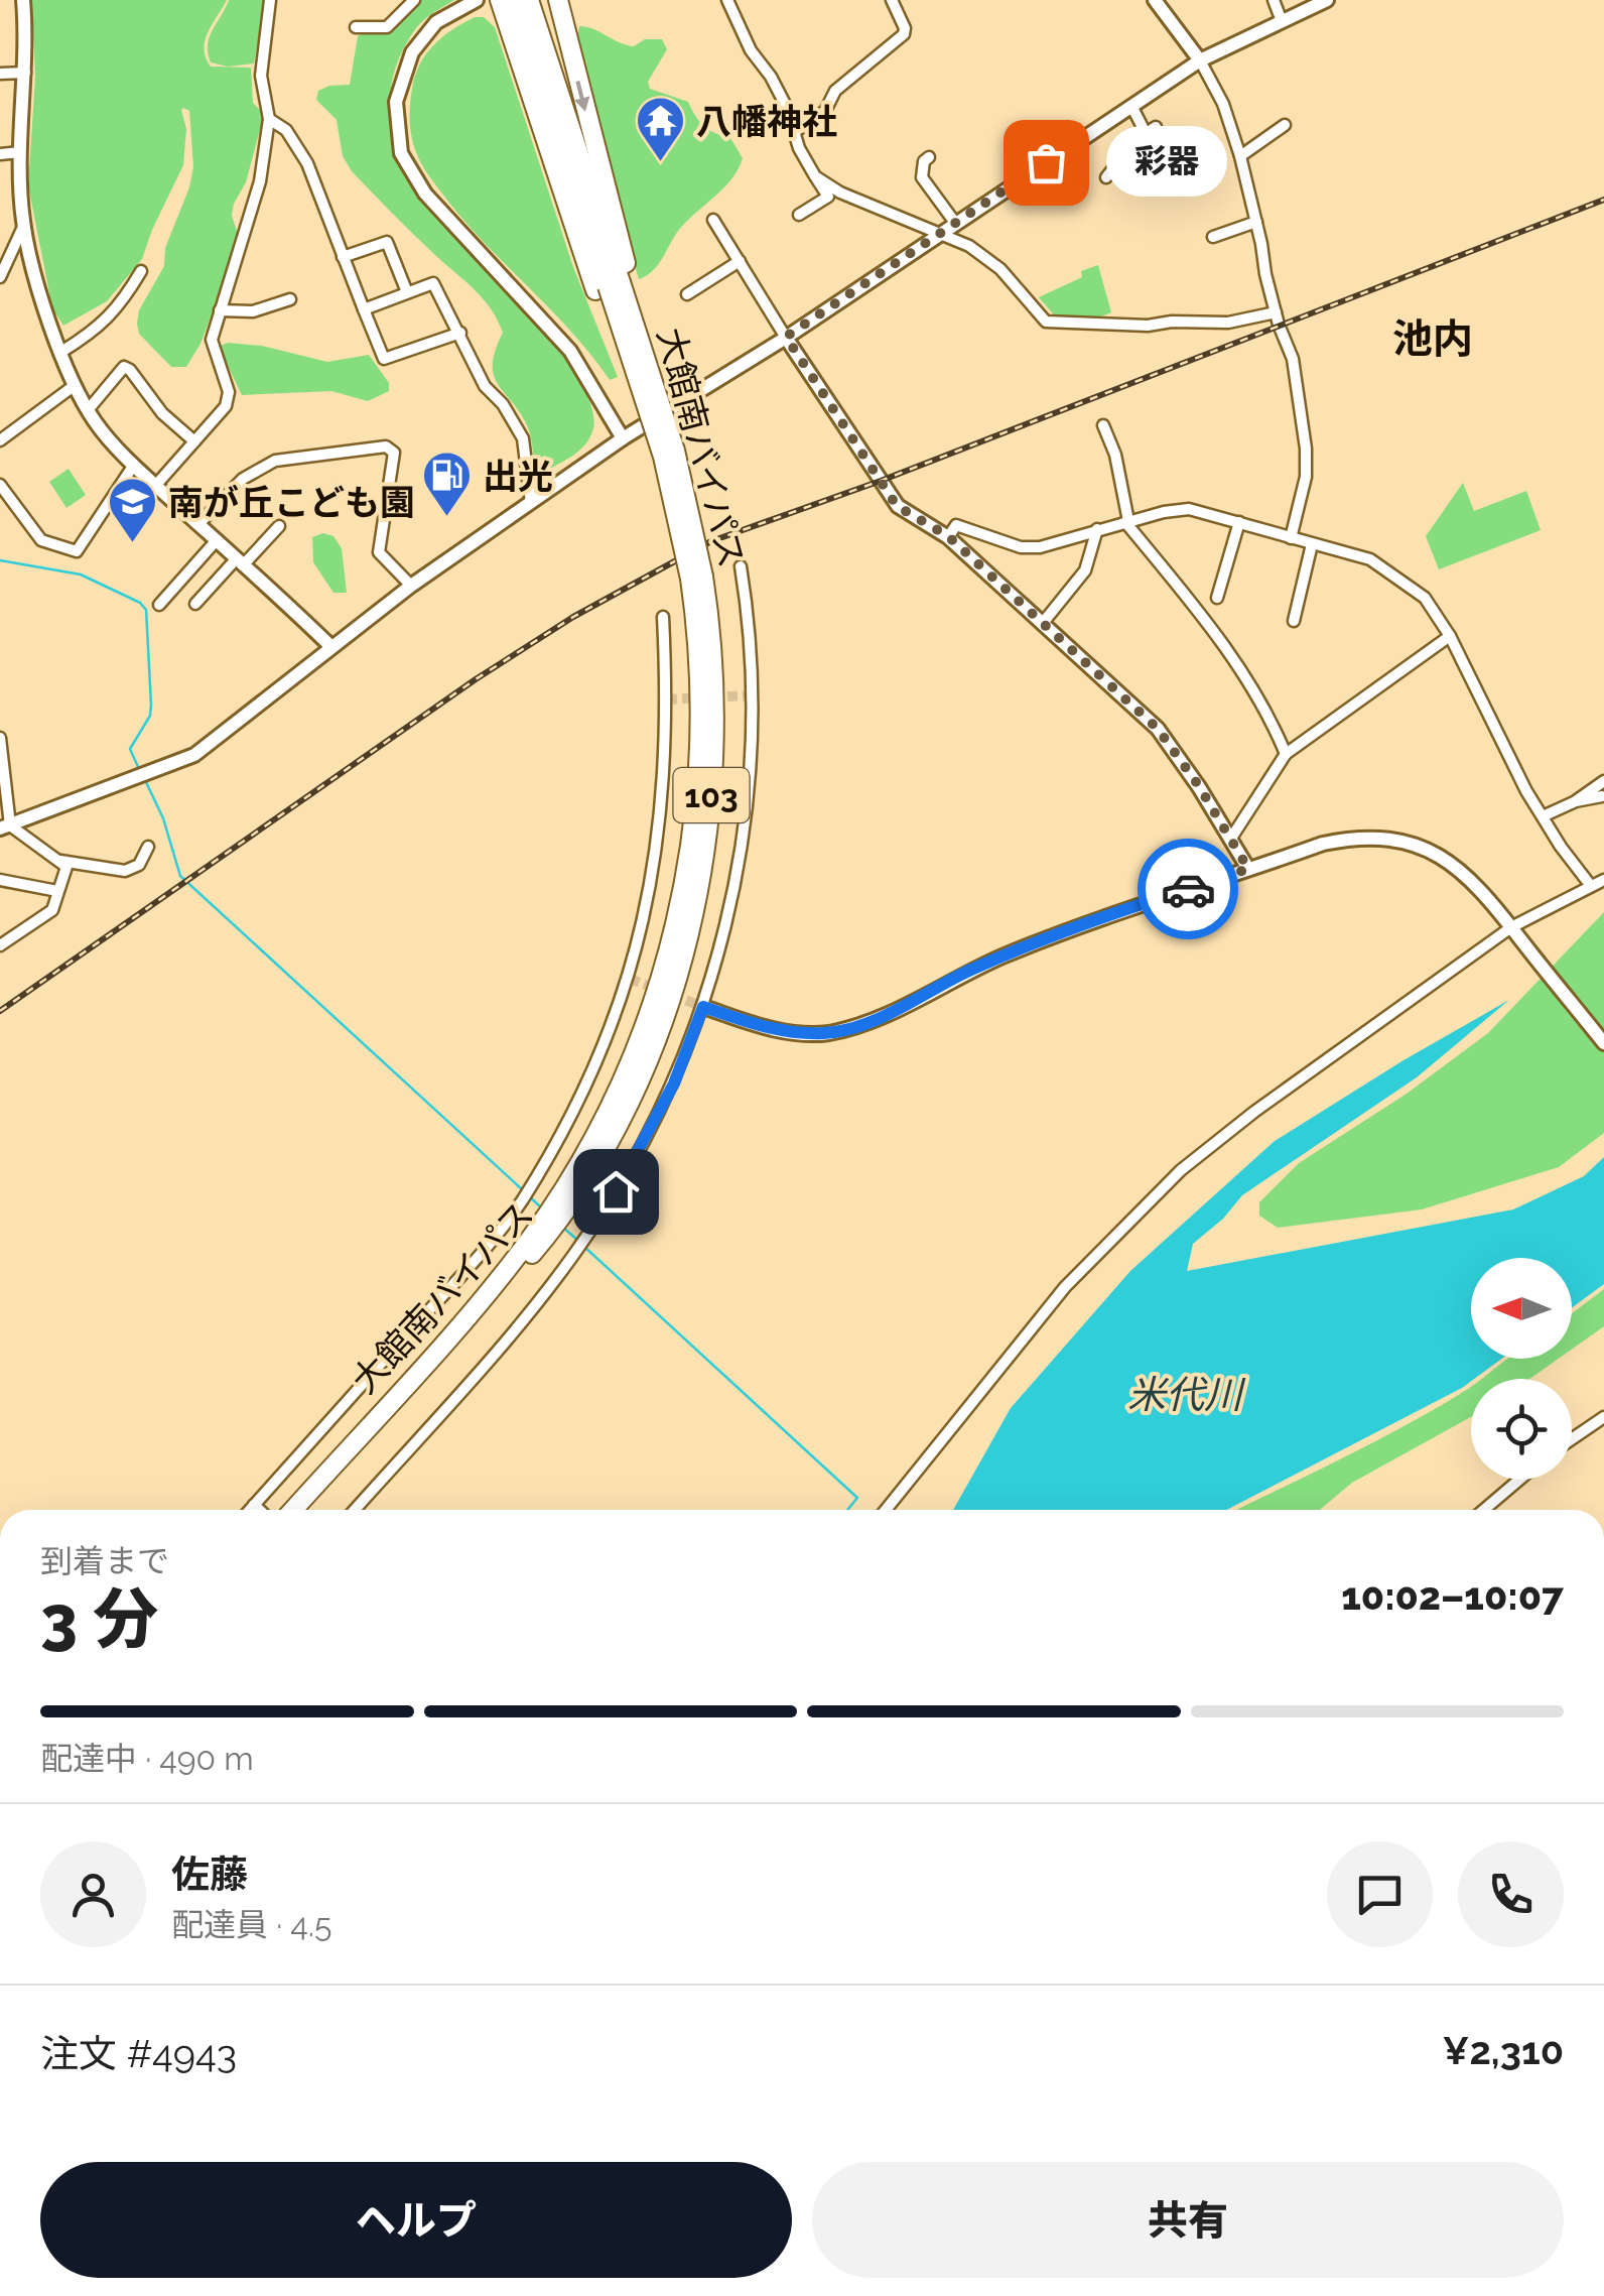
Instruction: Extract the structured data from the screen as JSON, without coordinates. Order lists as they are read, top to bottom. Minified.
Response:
{"streets":{"highway":["大館南バイパス","103"]},"districts":["池内"],"water":["米代川"],"places":{"other":["彩器"],"temple":["八幡神社"],"fuel station":["出光"],"school or university":["南が丘こども園"]},"north":"left","page":{"bubble":"彩器","heading":["3 分","到着まで","10:02–10:07"],"panel":["佐藤","配達員 · 4.5","注文 #4943","¥2,310"],"bar":"配達中 · 490 m","buttons":["ヘルプ","共有"]}}
